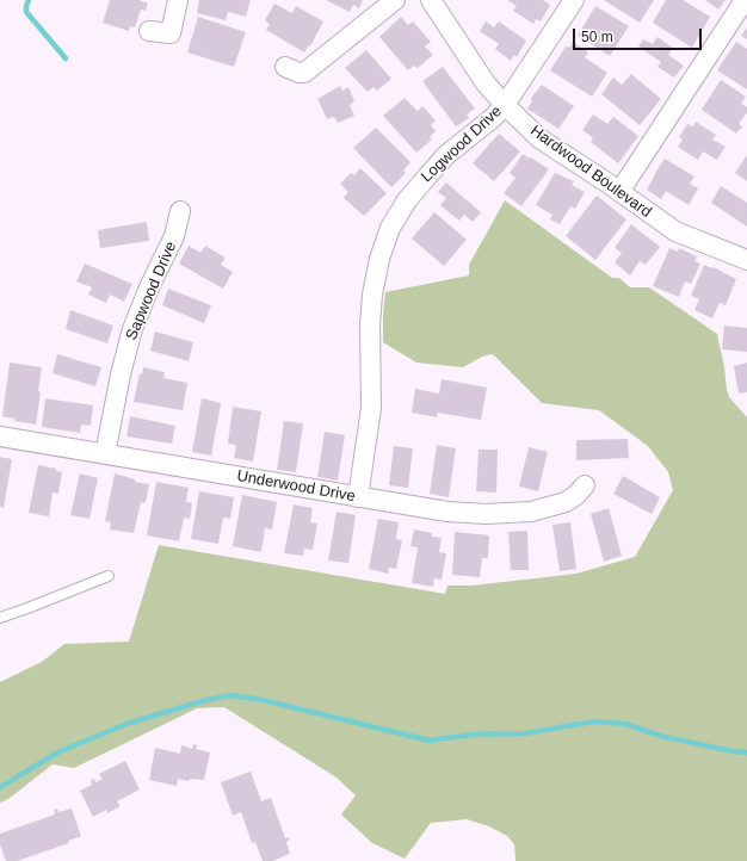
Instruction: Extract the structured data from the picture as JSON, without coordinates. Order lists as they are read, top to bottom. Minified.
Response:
{"streets":{"street":["Logwood Drive","Hardwood Boulevard","Sapwood Drive","Underwood Drive"]},"crossings":[["Logwood Drive","Hardwood Boulevard"],["Logwood Drive","Underwood Drive"],["Sapwood Drive","Underwood Drive"]],"scale_bar":"50 m"}
